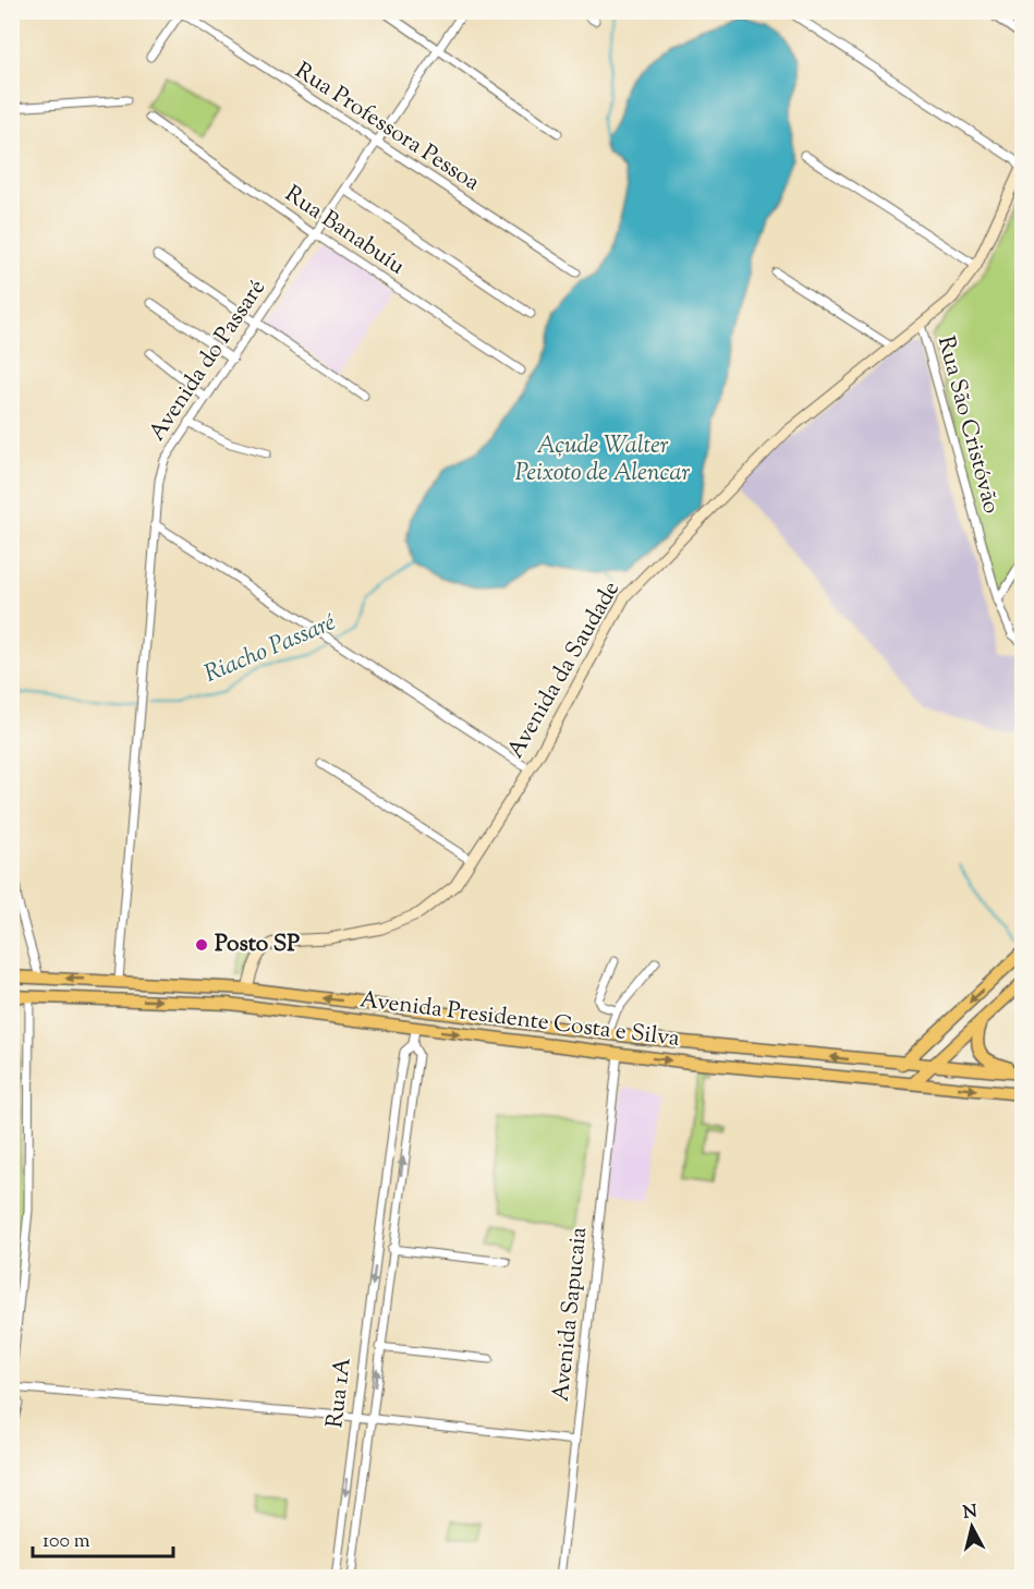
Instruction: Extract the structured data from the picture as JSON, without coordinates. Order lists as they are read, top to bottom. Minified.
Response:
{"streets":{"main road":["Avenida Presidente Costa e Silva"],"street":["Rua Professora Pessoa","Rua Banabuíu","Avenida do Passaré","Rua São Cristóvão","Avenida da Saudade","Avenida Sapucaia","Rua 1A"]},"crossings":[["Rua Professora Pessoa","Avenida do Passaré"],["Rua Banabuíu","Avenida do Passaré"],["Avenida do Passaré","Avenida Presidente Costa e Silva"],["Rua São Cristóvão","Avenida da Saudade"],["Avenida da Saudade","Avenida Presidente Costa e Silva"],["Avenida Presidente Costa e Silva","Avenida Sapucaia"]],"water":["Açude Walter Peixoto de Alencar","Riacho Passaré"],"places":["Posto SP"],"scale_bar":"100 m","north":"top"}
